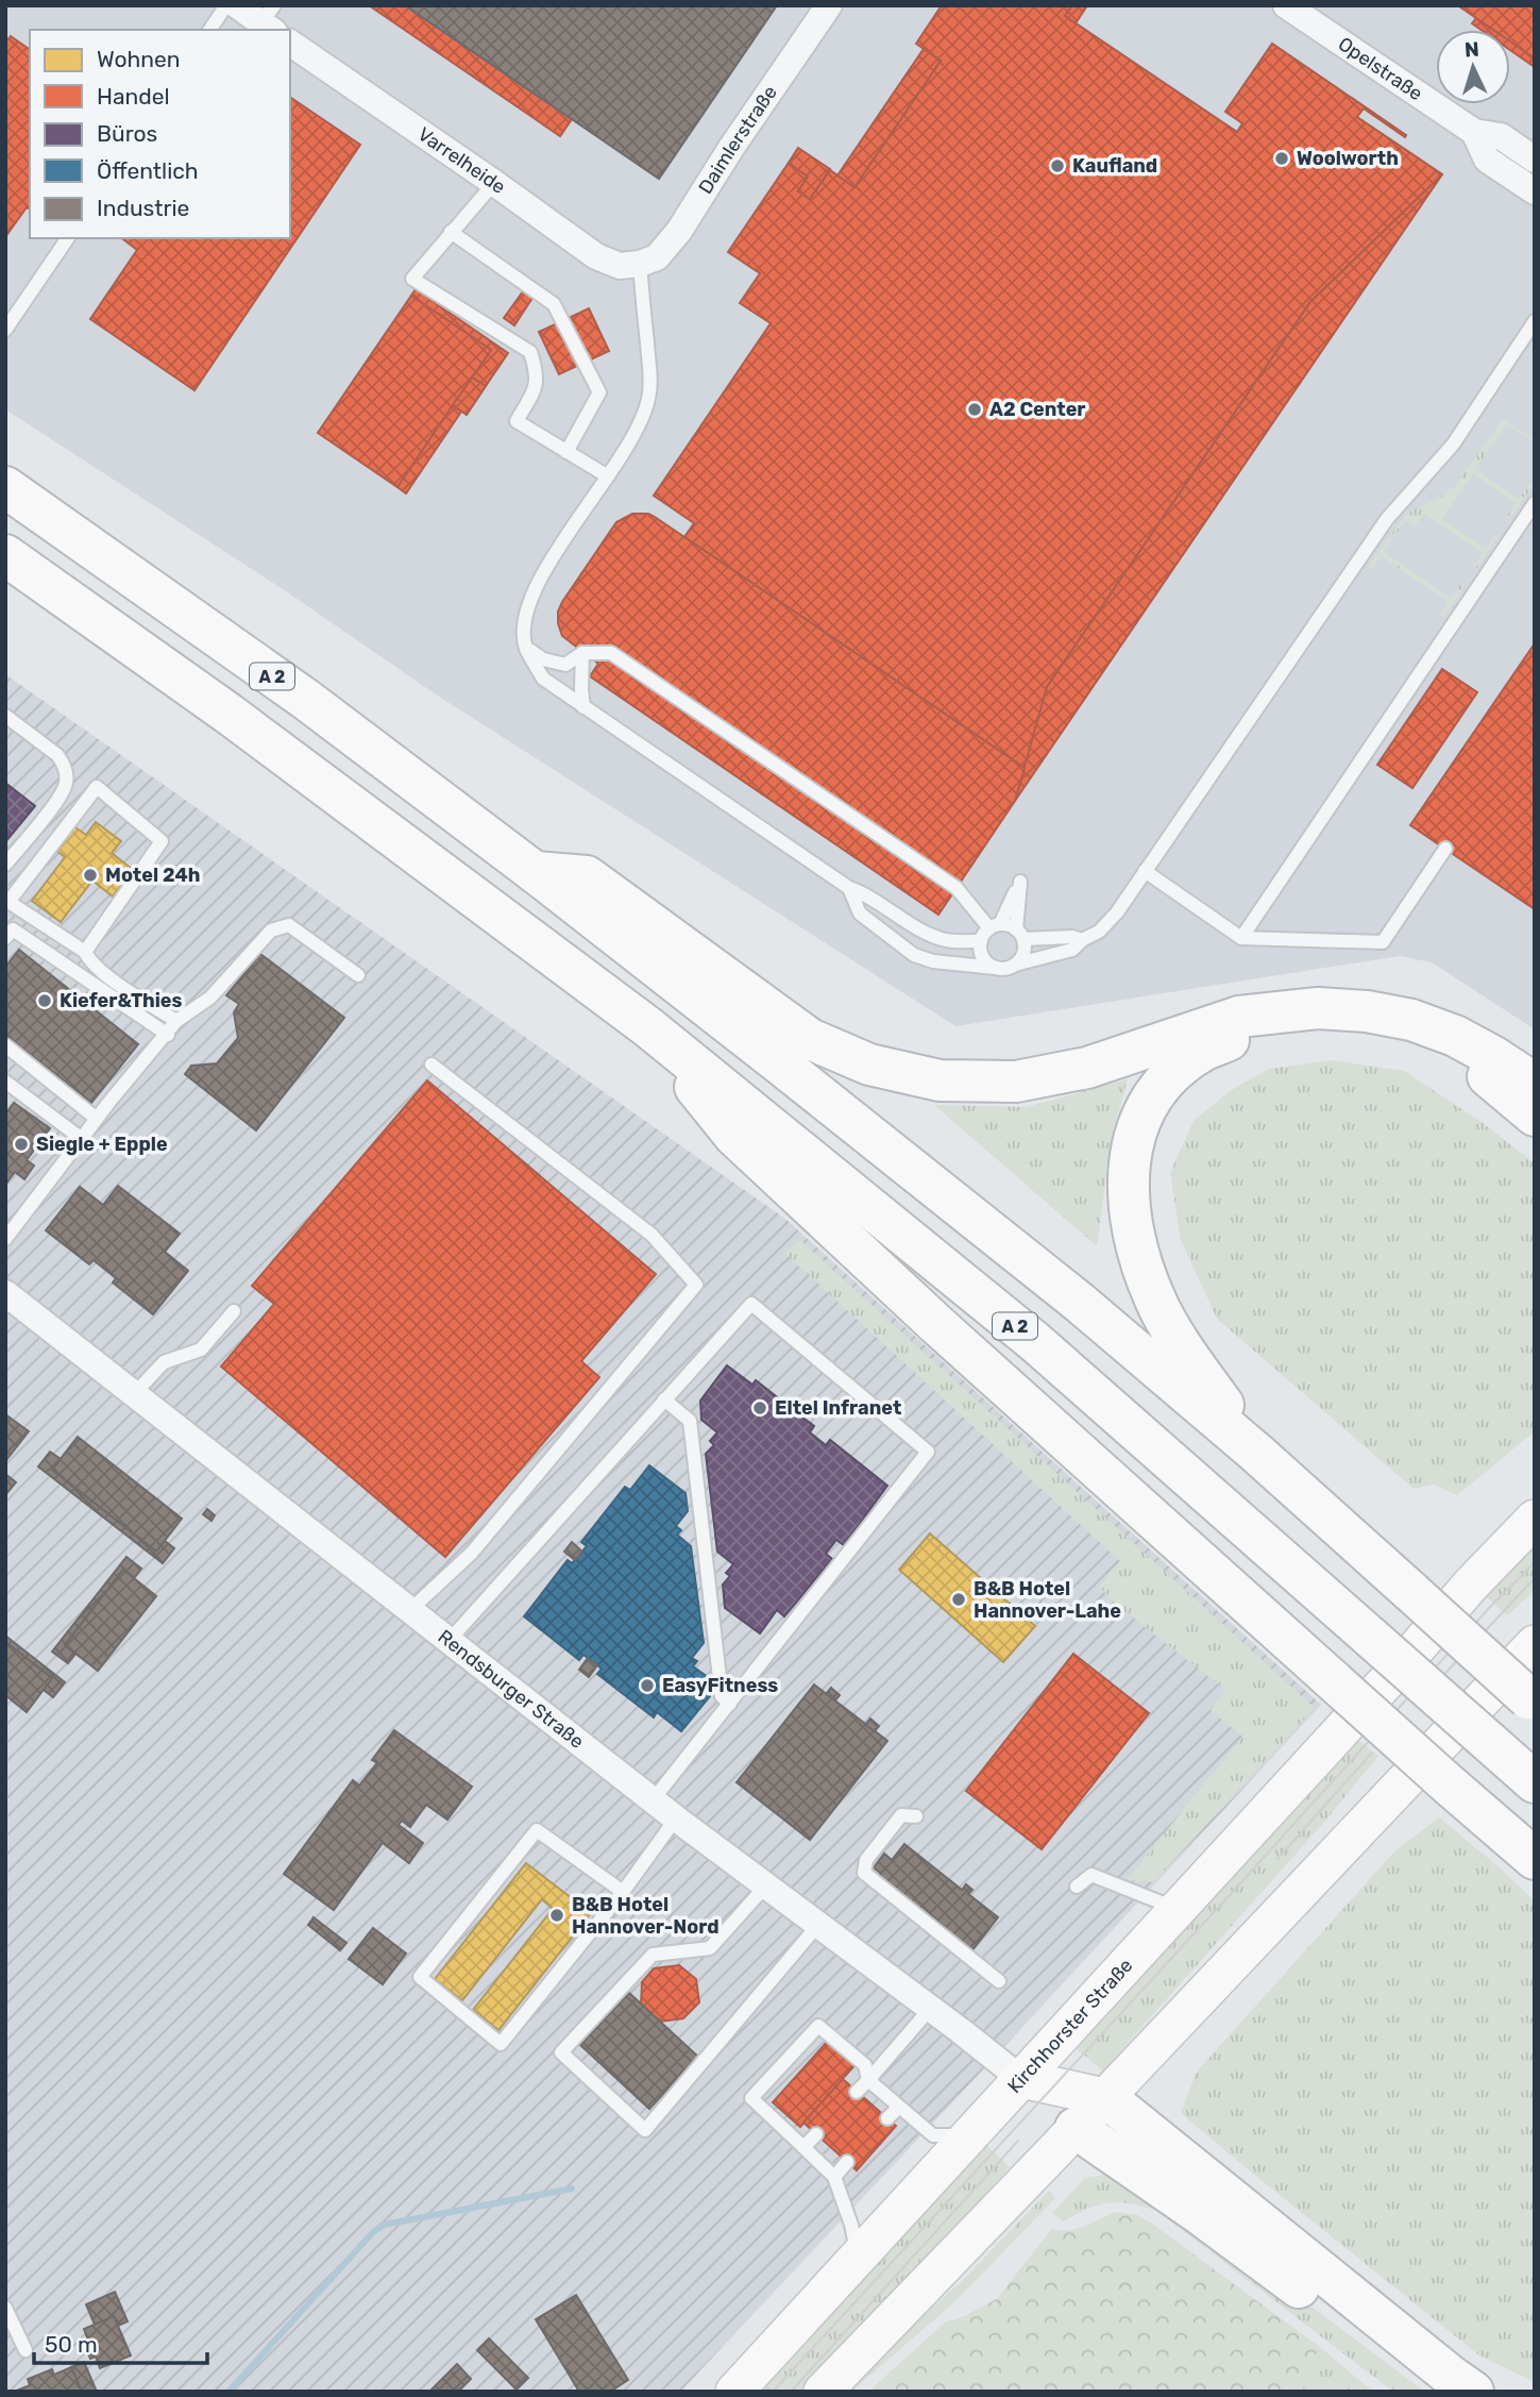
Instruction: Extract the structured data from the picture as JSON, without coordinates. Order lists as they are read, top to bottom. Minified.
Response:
{"streets":{"highway":["A 2"],"main road":["Kirchhorster Straße"],"street":["Opelstraße","Daimlerstraße","Varrelheide","Rendsburger Straße"]},"crossings":[["Daimlerstraße","Varrelheide"],["Rendsburger Straße","Kirchhorster Straße"]],"places":["Woolworth","Kaufland","A2 Center","Motel 24h","Kiefer&Thies","Siegle + Epple","Eltel Infranet","B&B Hotel Hannover-Lahe","EasyFitness","B&B Hotel Hannover-Nord"],"legend":["Wohnen","Handel","Büros","Öffentlich","Industrie"],"scale_bar":"50 m","north":"top"}
